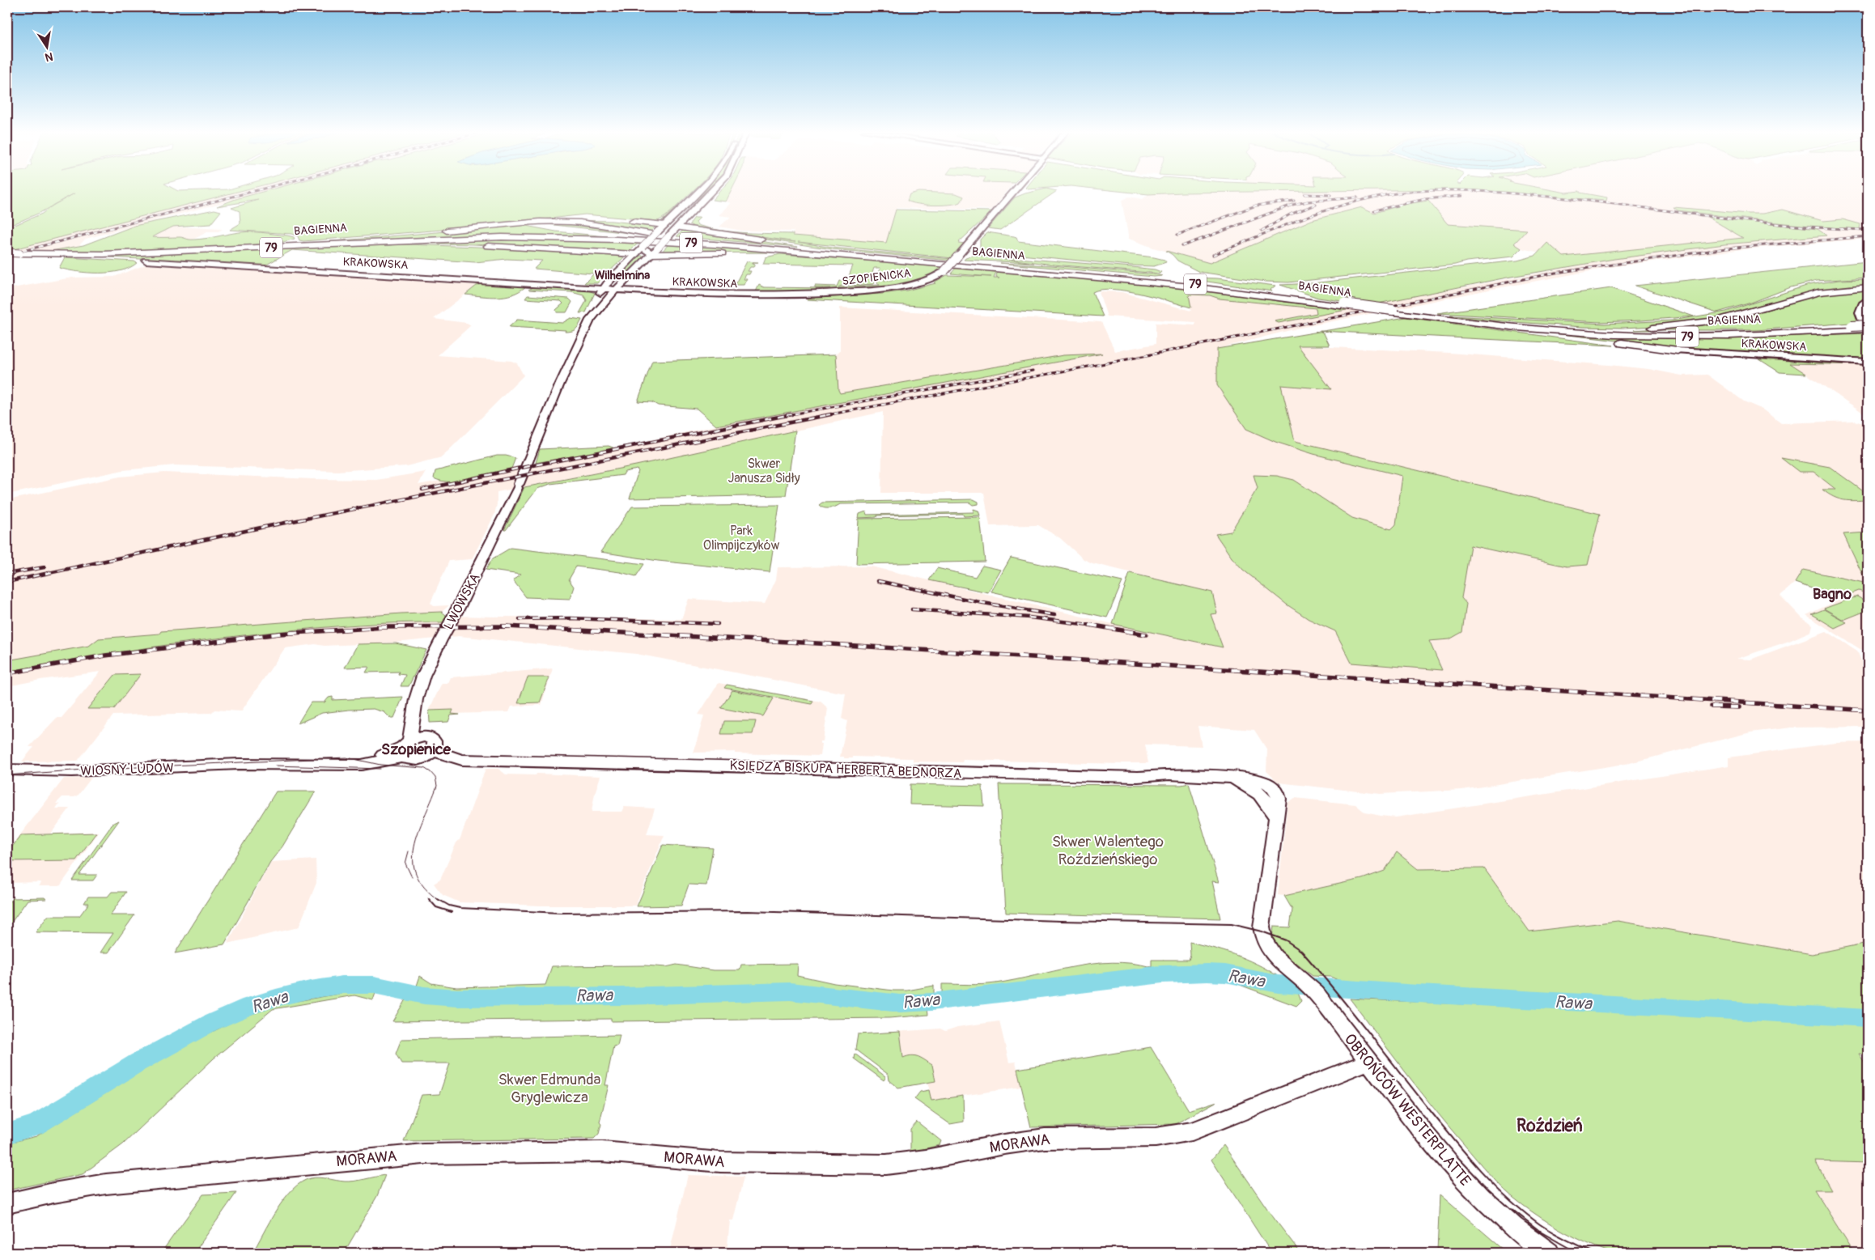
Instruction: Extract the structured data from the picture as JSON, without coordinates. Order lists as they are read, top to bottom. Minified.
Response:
{"streets":{"main road":["BAGIENNA","79"],"street":["KRAKOWSKA","SZOPIENICKA","LWOWSKA","WIOSNY LUDÓW","KSIĘDZA BISKUPA HERBERTA BEDNORZA","OBROŃCÓW WESTERPLATTE","MORAWA"]},"crossings":[["KRAKOWSKA","SZOPIENICKA"],["KRAKOWSKA","LWOWSKA"],["LWOWSKA","WIOSNY LUDÓW"],["LWOWSKA","KSIĘDZA BISKUPA HERBERTA BEDNORZA"],["WIOSNY LUDÓW","KSIĘDZA BISKUPA HERBERTA BEDNORZA"],["KSIĘDZA BISKUPA HERBERTA BEDNORZA","OBROŃCÓW WESTERPLATTE"],["OBROŃCÓW WESTERPLATTE","MORAWA"]],"districts":["Wilhelmina","Bagno","Szopienice","Roździeń"],"water":["Rawa"],"parks":["Skwer Janusza Sidły","Park Olimpijczyków","Skwer Walentego Roździeńskiego","Skwer Edmunda Gryglewicza"],"north":"bottom"}
